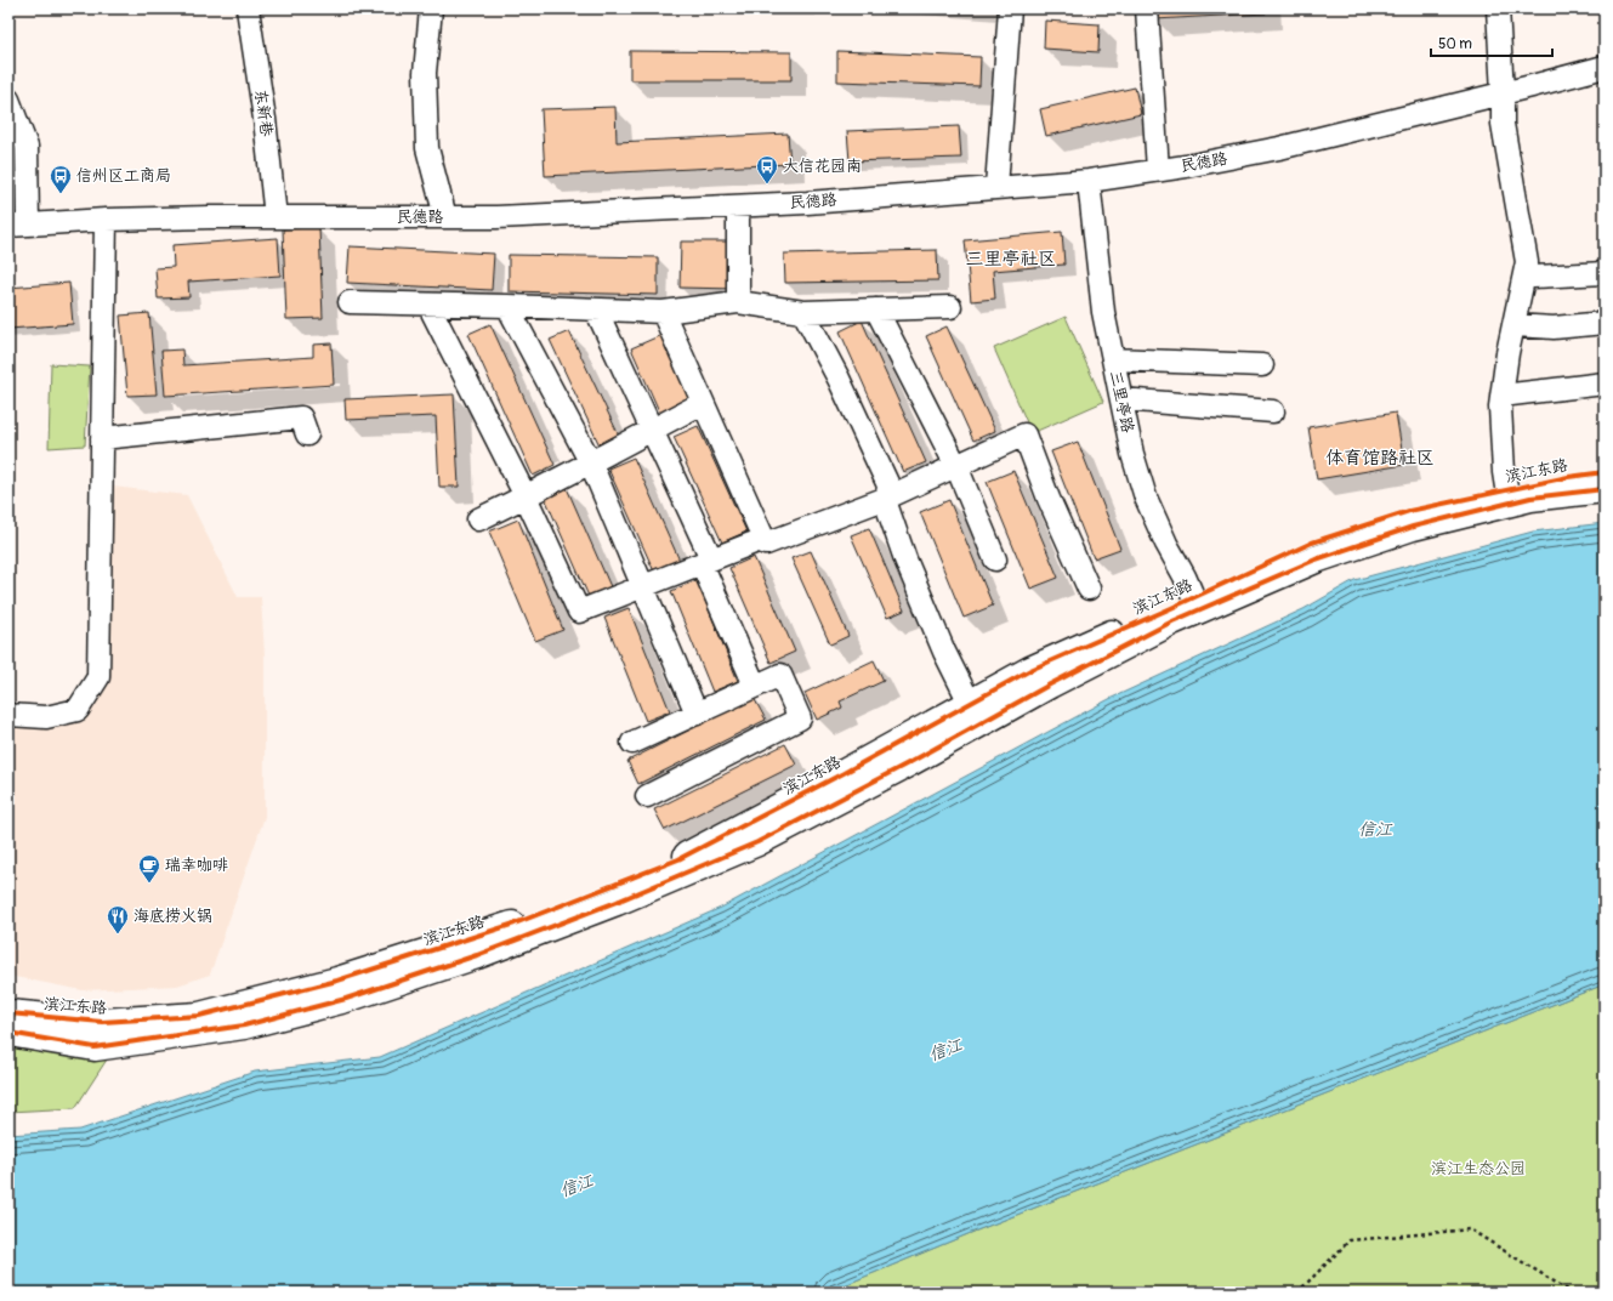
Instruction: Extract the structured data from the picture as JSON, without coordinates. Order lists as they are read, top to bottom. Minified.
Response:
{"streets":{"main road":["滨江东路"],"street":["东新巷","民德路","三里亭路"]},"crossings":[["东新巷","民德路"],["民德路","三里亭路"],["三里亭路","滨江东路"]],"districts":["三里亭社区","体育馆路社区"],"water":["信江"],"parks":["滨江生态公园"],"places":{"bus stop":["大信花园南","信州区工商局"],"cafe":["瑞幸咖啡"],"restaurant":["海底捞火锅"]},"scale_bar":"50 m"}
